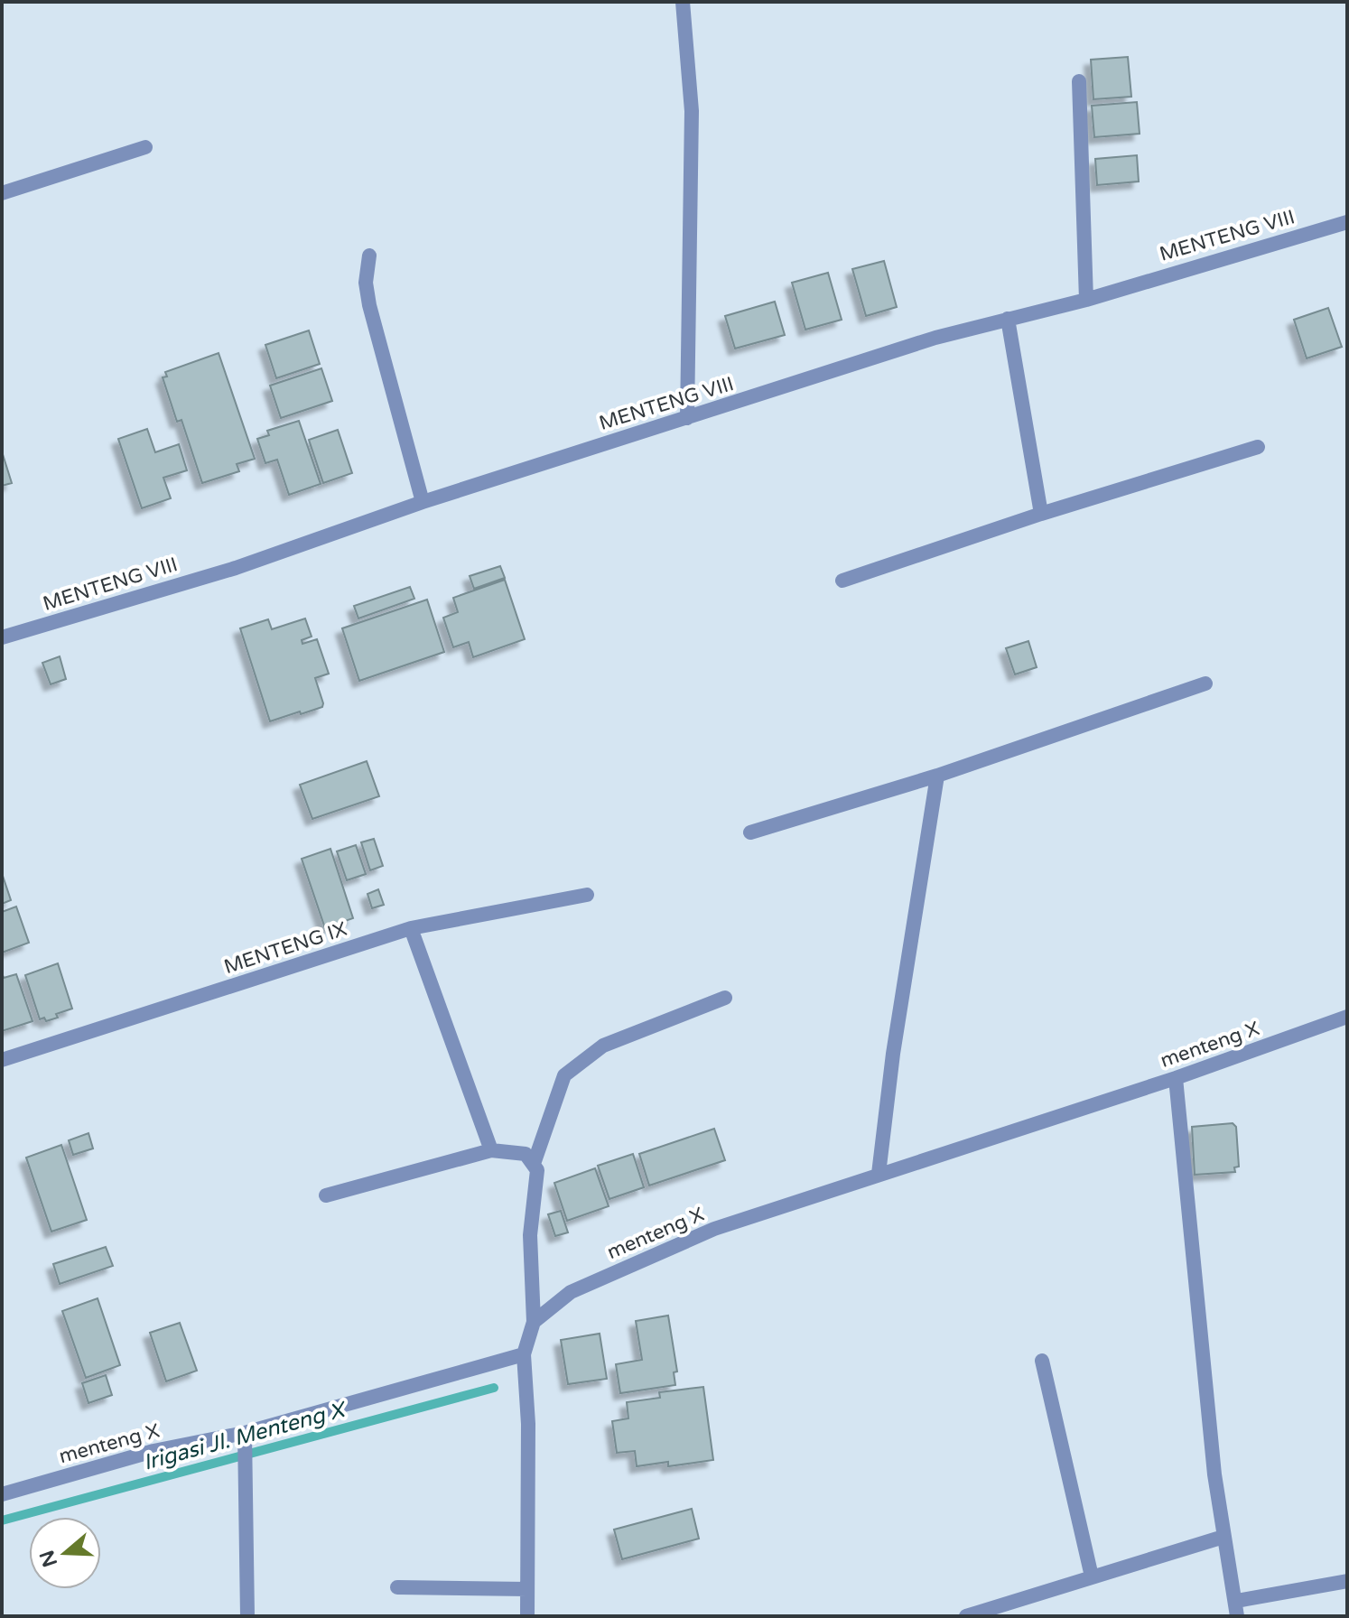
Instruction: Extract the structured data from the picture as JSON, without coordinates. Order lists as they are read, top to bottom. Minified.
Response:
{"streets":{"street":["MENTENG VIII","MENTENG IX","menteng X"]},"water":["Irigasi Jl. Menteng X"],"north":"left"}
